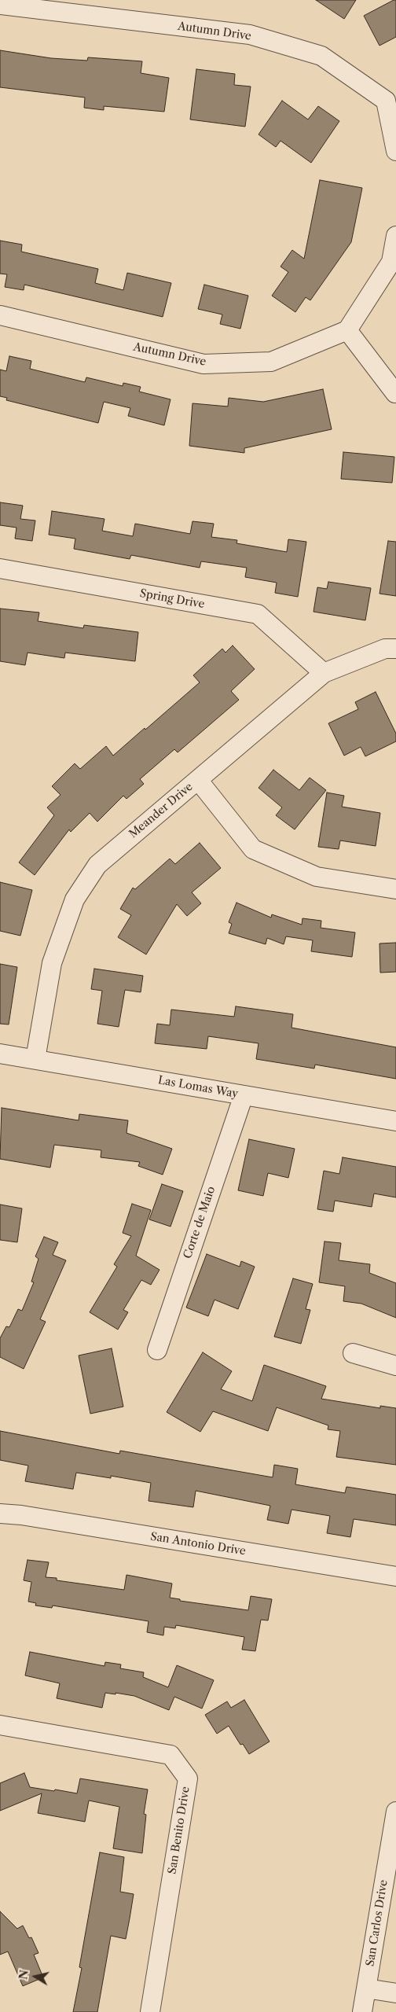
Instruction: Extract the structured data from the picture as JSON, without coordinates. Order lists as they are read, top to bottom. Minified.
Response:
{"streets":{"street":["Autumn Drive","Spring Drive","Meander Drive","Las Lomas Way","Corte de Maio","San Antonio Drive","San Benito Drive","San Carlos Drive"]},"crossings":[["Spring Drive","Meander Drive"],["Meander Drive","Las Lomas Way"],["Las Lomas Way","Corte de Maio"]],"north":"left"}
